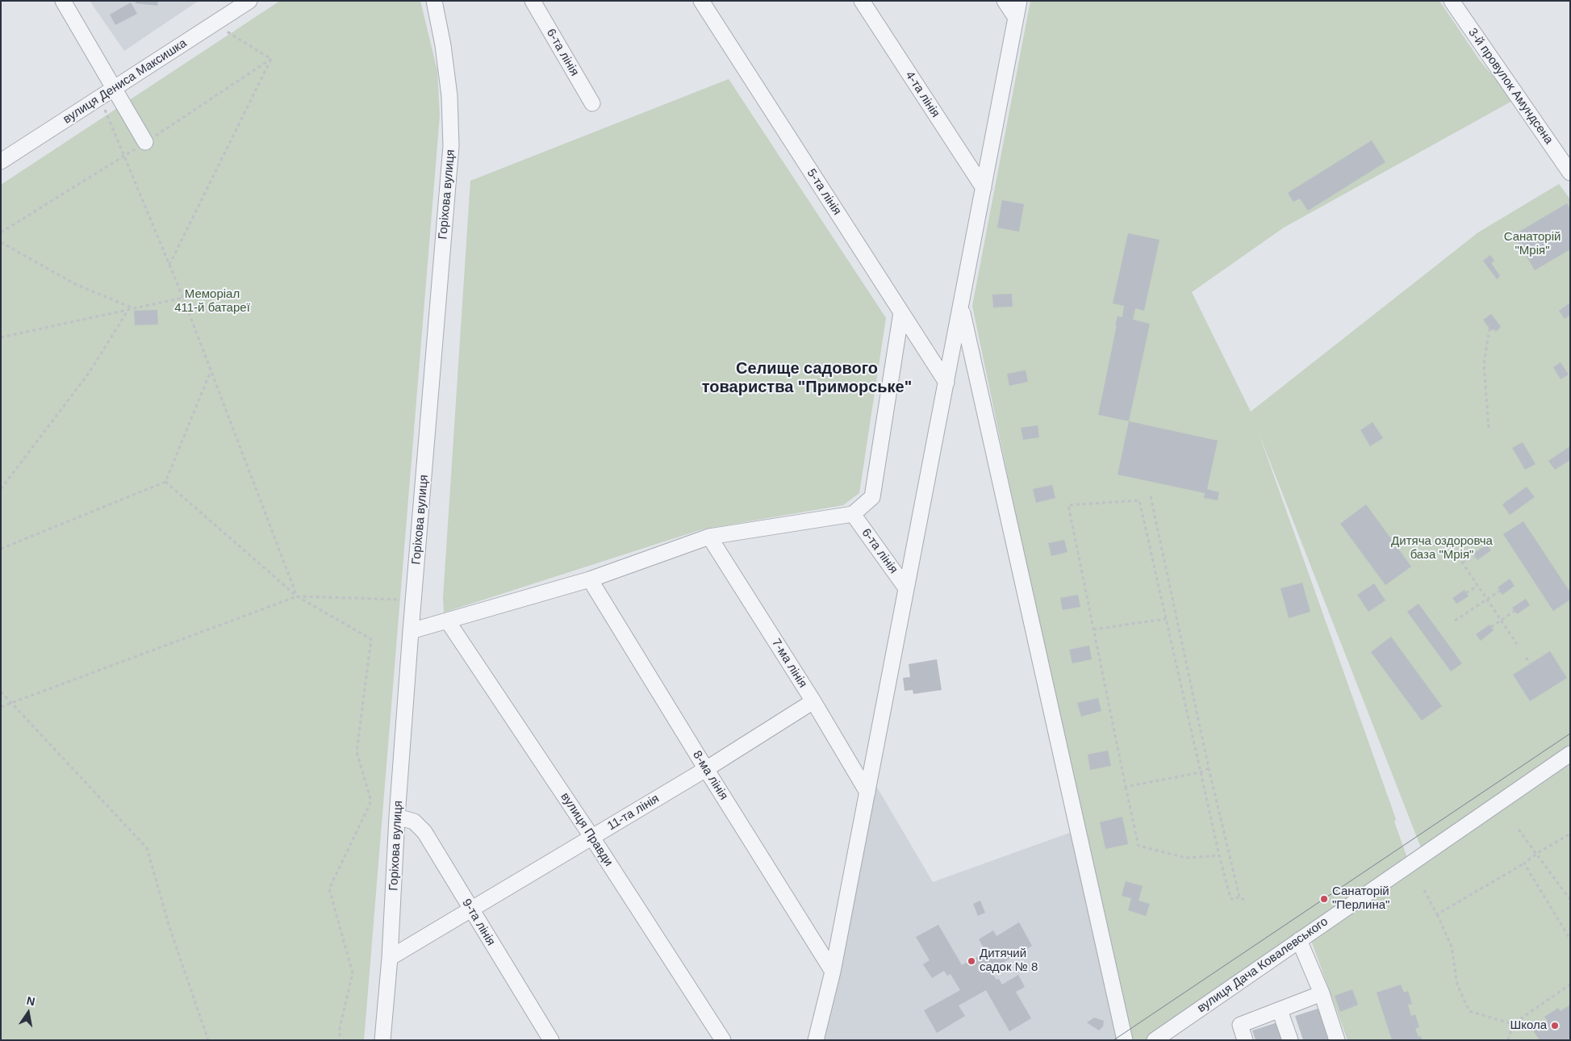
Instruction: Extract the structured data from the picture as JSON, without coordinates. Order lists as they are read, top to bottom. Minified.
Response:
{"streets":{"street":["6-та лінія","вулиця Дениса Максишка","3-й провулок Амундсена","4-та лінія","5-та лінія","Горіхова вулиця","7-ма лінія","8-ма лінія","11-та лінія","вулиця Правди","9-та лінія","вулиця Дача Ковалевського"]},"crossings":[["Горіхова вулиця","11-та лінія"],["Горіхова вулиця","9-та лінія"],["7-ма лінія","11-та лінія"],["8-ма лінія","11-та лінія"],["11-та лінія","вулиця Правди"],["11-та лінія","9-та лінія"]],"districts":["Селище садового товариства \"Приморське\""],"parks":["Санаторій \"Мрія\"","Меморіал 411-й батареї","Дитяча оздоровча база \"Мрія\""],"places":["Санаторій \"Перлина\"","Дитячий садок № 8","Школа"],"north":"top"}
